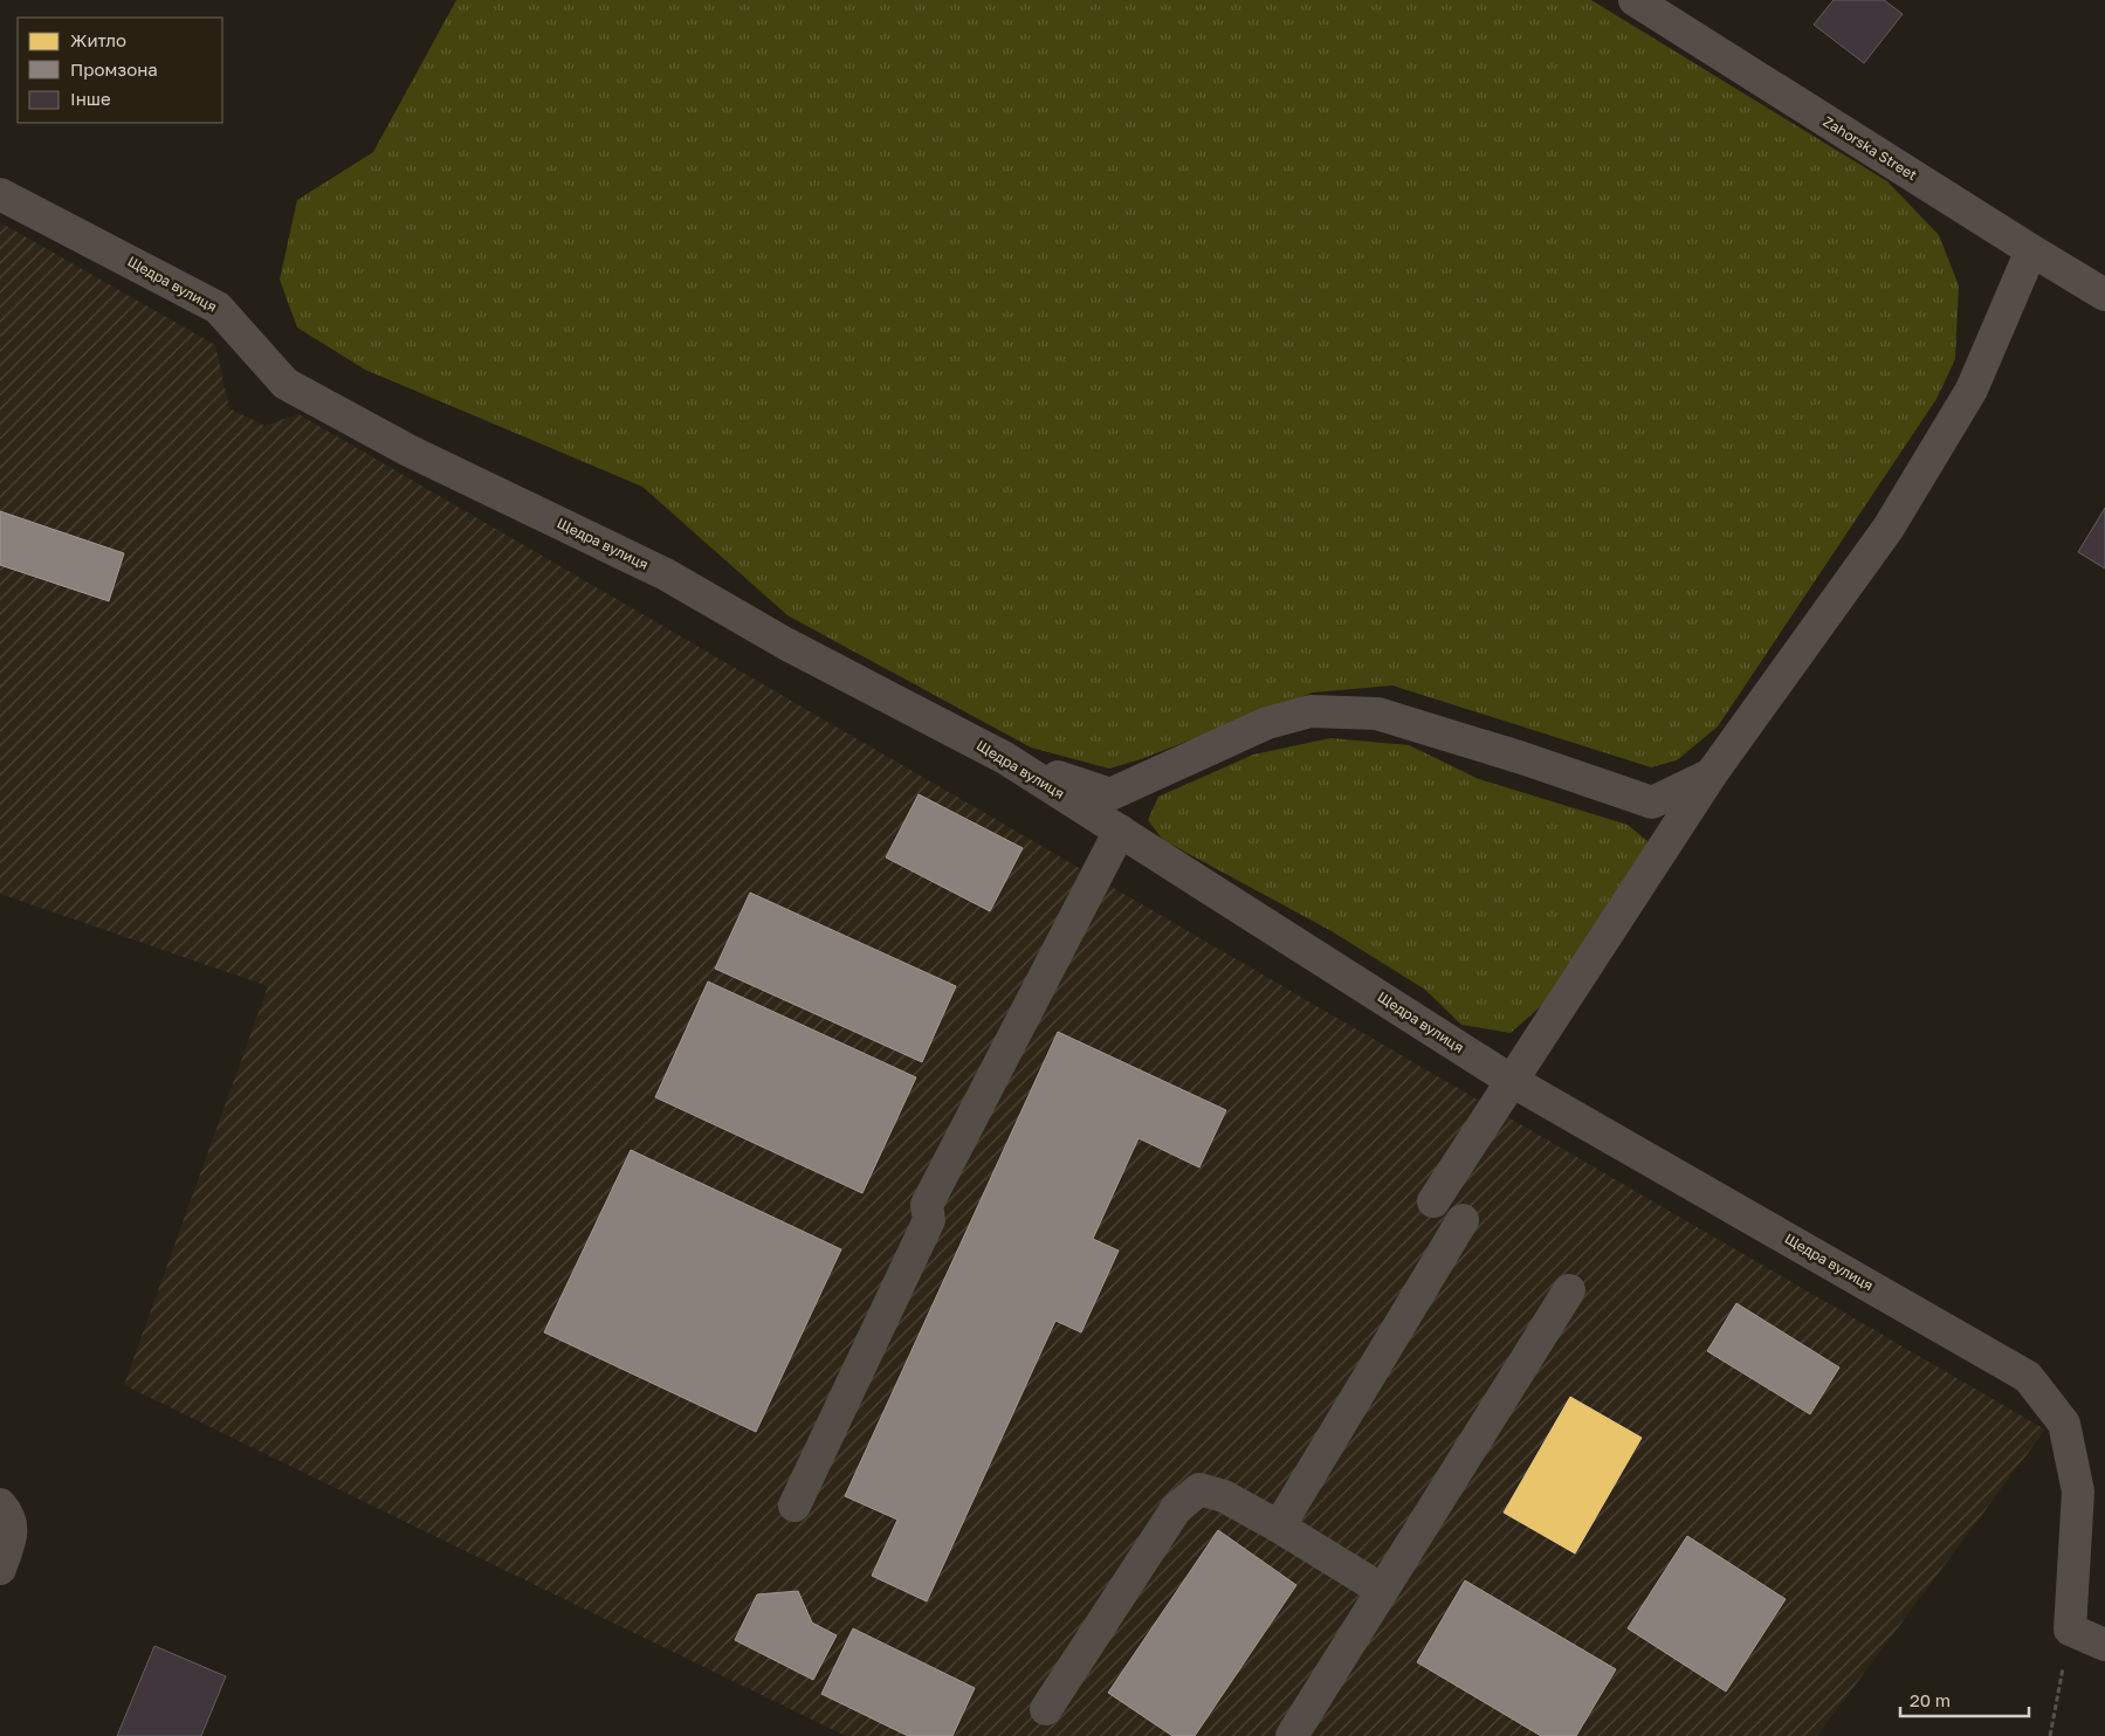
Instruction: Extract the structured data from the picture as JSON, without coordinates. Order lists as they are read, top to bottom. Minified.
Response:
{"streets":{"street":["Zahorska Street","Щедра вулиця"]},"legend":["Житло","Промзона","Інше"],"scale_bar":"20 m"}
